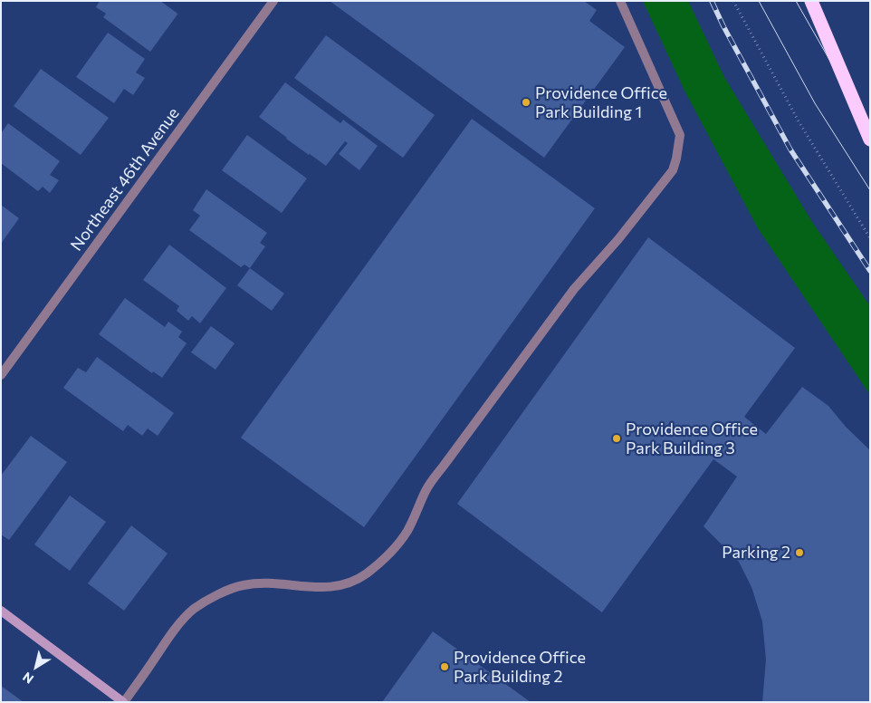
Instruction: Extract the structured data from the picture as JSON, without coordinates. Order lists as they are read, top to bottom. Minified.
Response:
{"streets":{"street":["Northeast 46th Avenue"]},"places":["Providence Office Park Building 1","Providence Office Park Building 3","Parking 2","Providence Office Park Building 2"],"north":"bottom left"}
